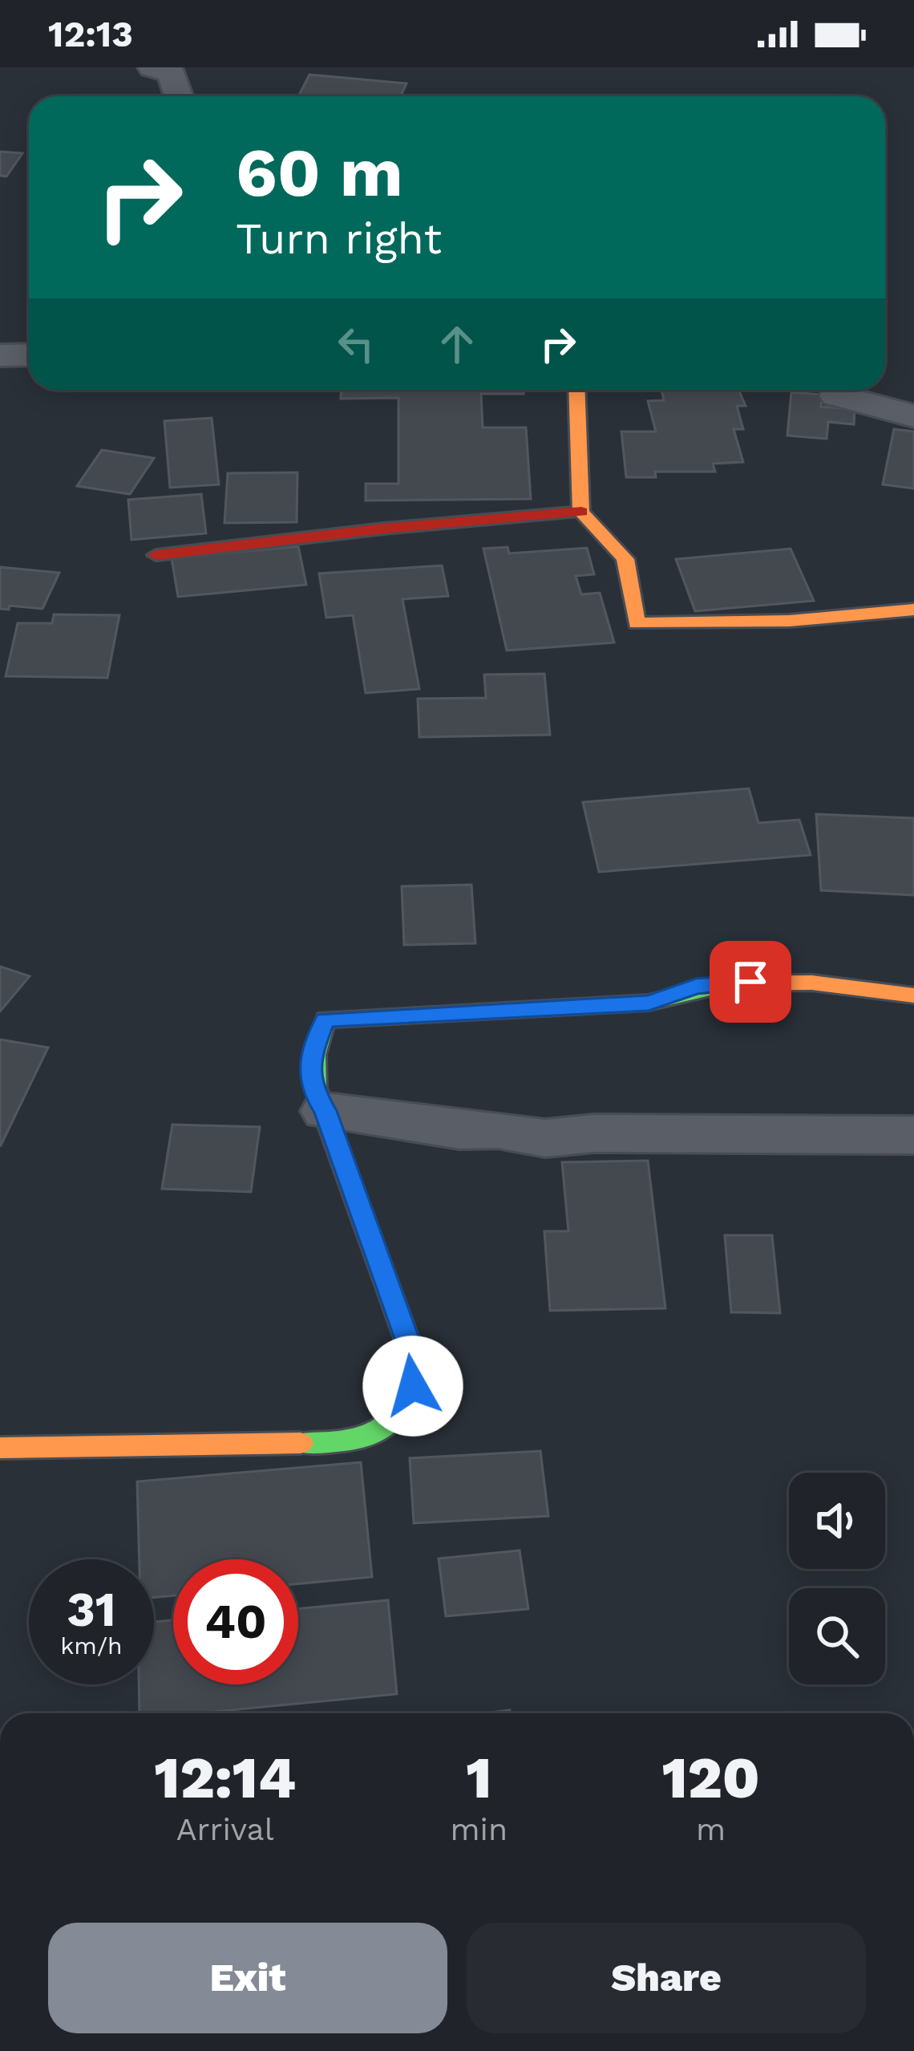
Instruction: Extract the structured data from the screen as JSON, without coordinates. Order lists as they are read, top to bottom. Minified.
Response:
{"page":{"status":"12:13","turn":["60 m","Turn right"],"speed":"31 km/h","limit":"40","eta":["12:14","Arrival","1","min","120","m"],"buttons":["Exit","Share"]}}
